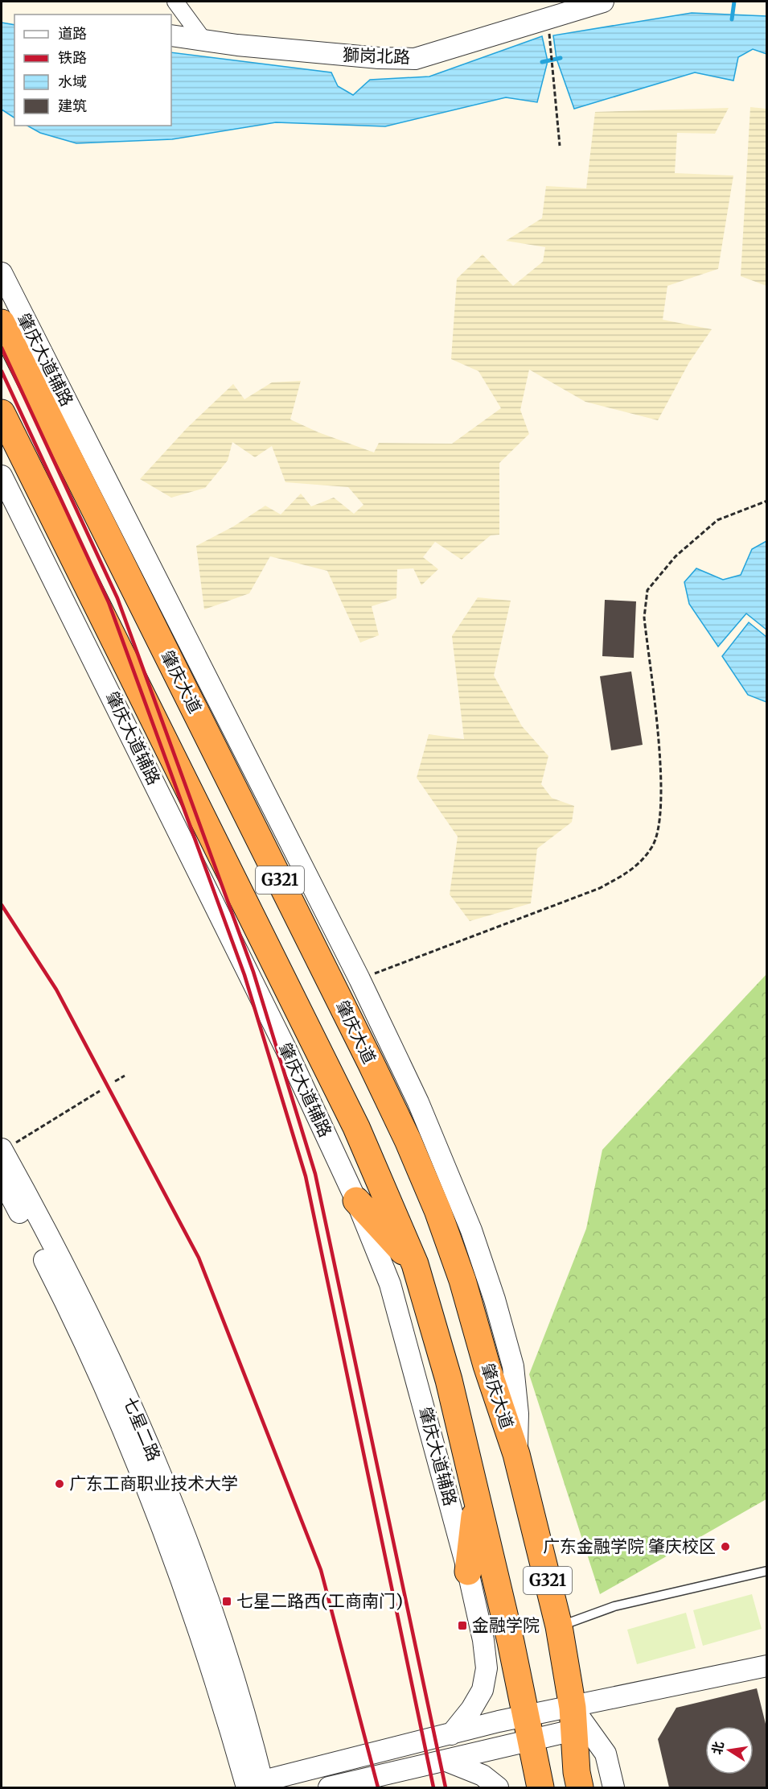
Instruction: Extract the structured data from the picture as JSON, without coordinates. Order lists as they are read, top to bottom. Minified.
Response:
{"streets":{"highway":["肇庆大道","G321"],"street":["獅岗北路","肇庆大道辅路","七星二路"]},"crossings":[["肇庆大道辅路","肇庆大道"]],"places":{"other":["广东工商职业技术大学","广东金融学院 肇庆校区"],"transit":["七星二路西(工商南门)","金融学院"]},"legend":["道路","铁路","水域","建筑"],"north":"left"}
